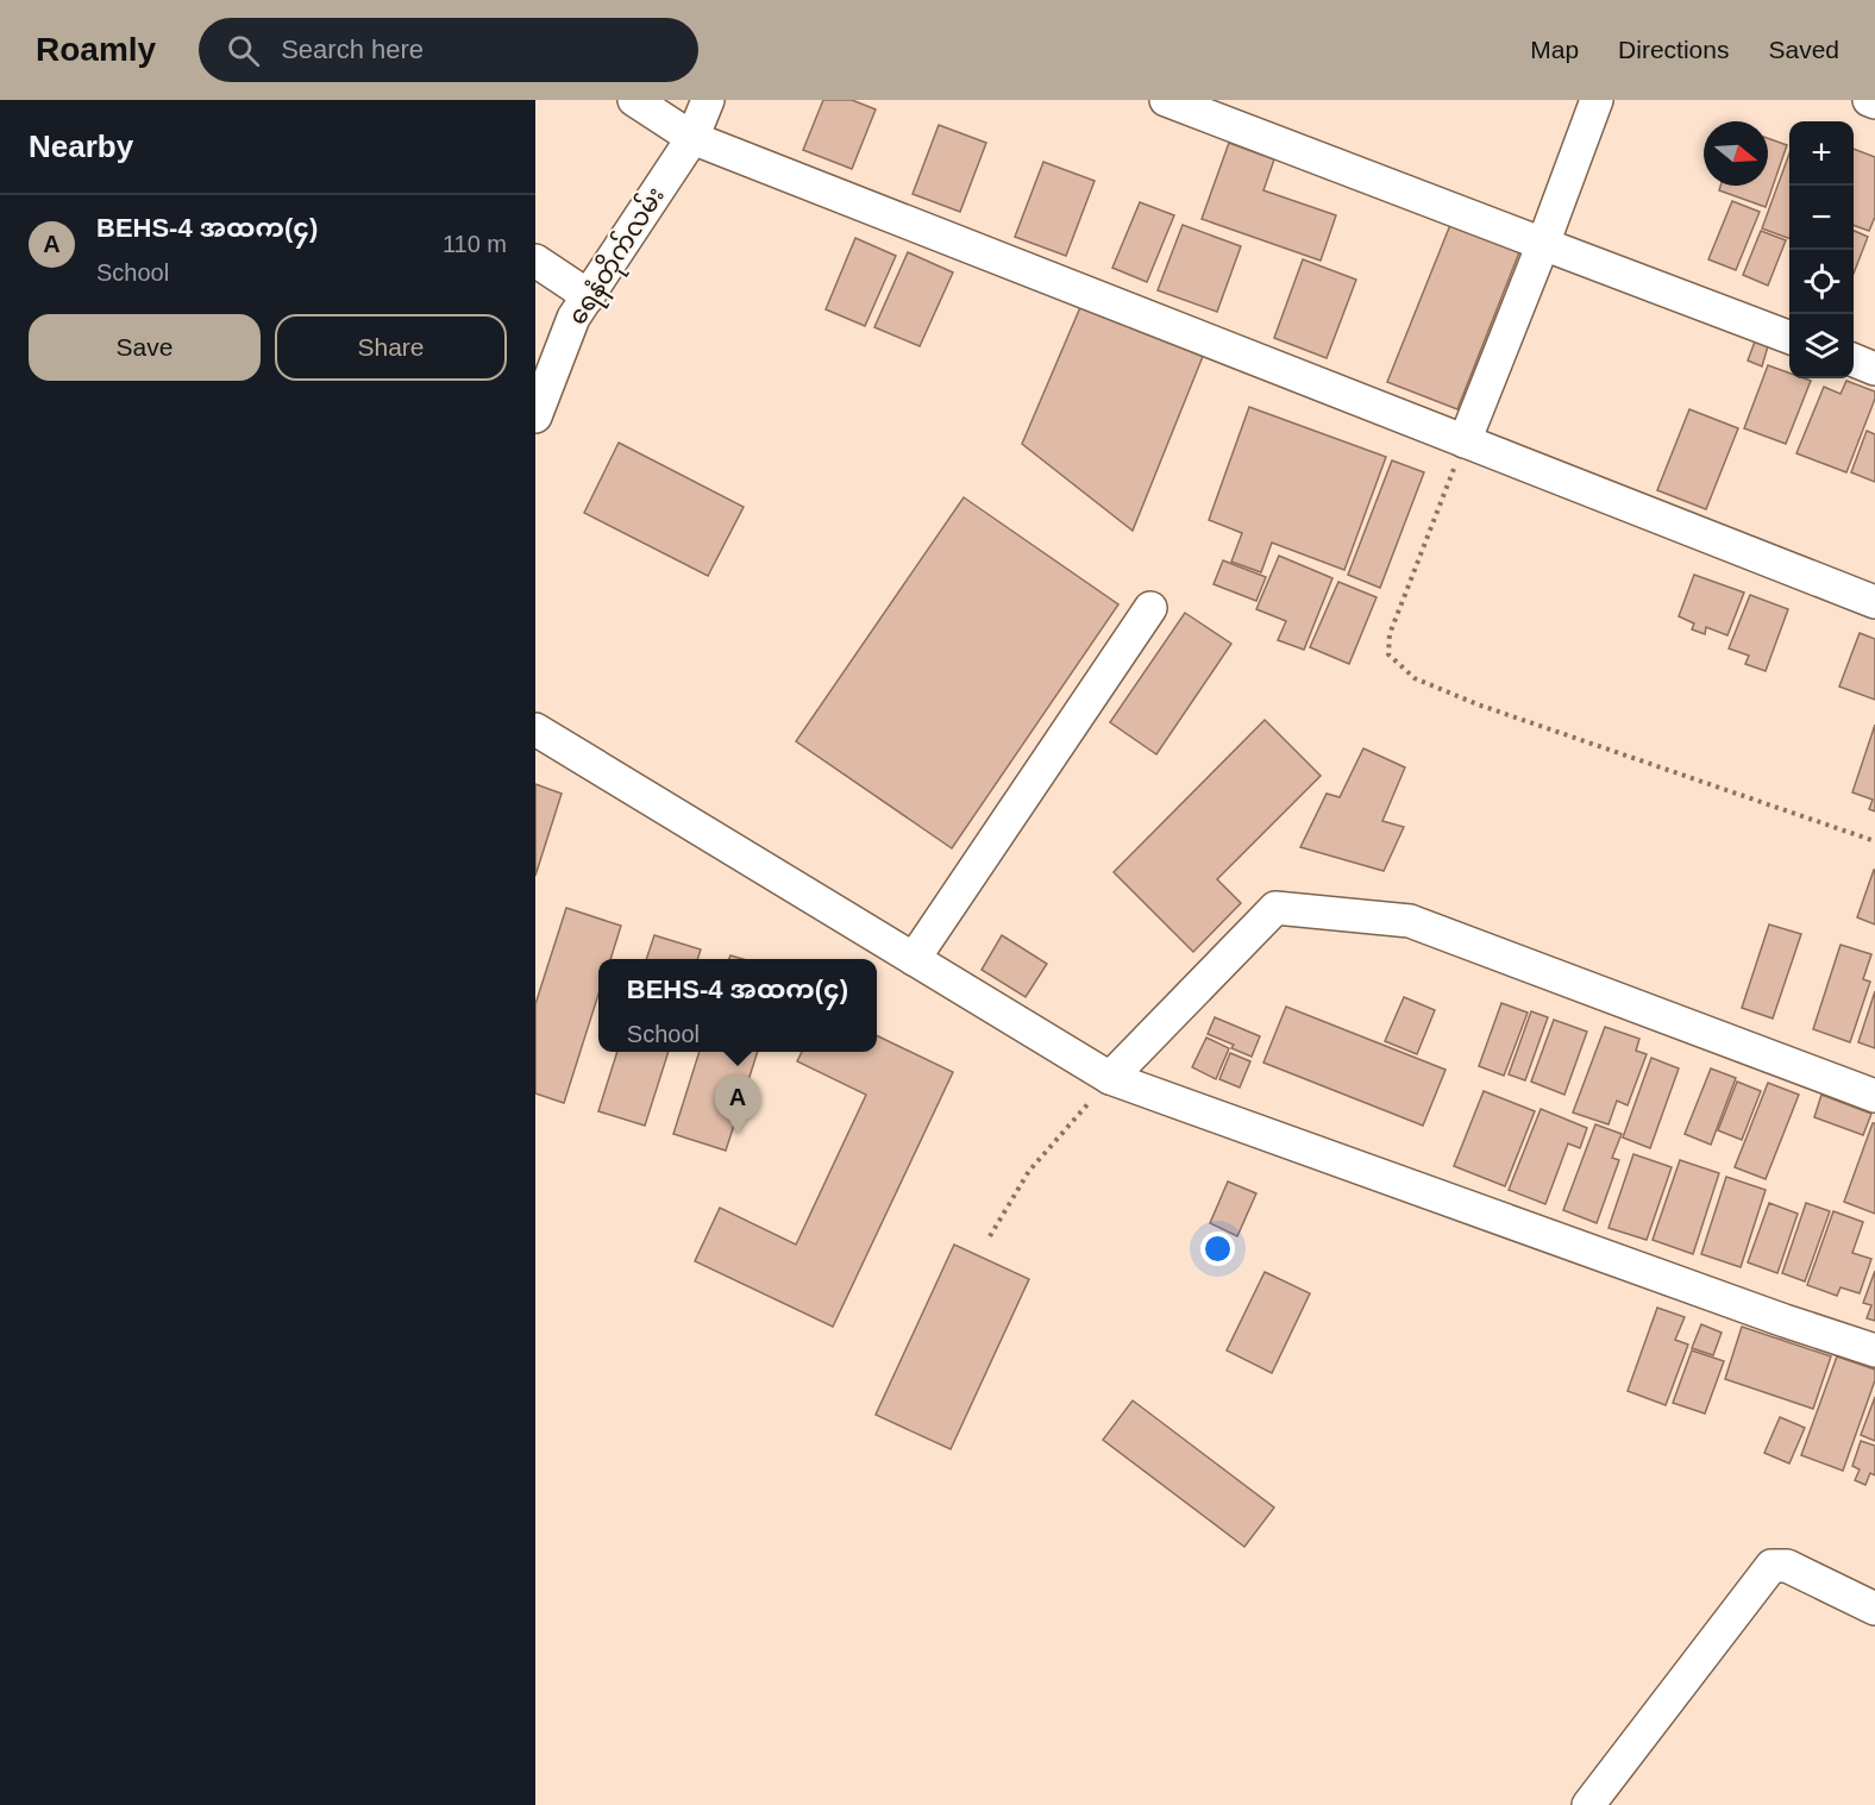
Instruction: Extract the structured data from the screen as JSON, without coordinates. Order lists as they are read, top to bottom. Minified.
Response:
{"streets":{"street":["ရေနံတိုက်လမ်း"]},"north":"right","page":{"header":"Roamly","search":"Search here","nav":["Map","Directions","Saved"],"heading":"Nearby","map_buttons":["+","−"],"list":[{"mark":"A","name":"BEHS-4 အထက(၄)","note":"School","value":"110 m"}],"buttons":["Save","Share"],"popup":["BEHS-4 အထက(၄)","School"],"pins":"A"}}
